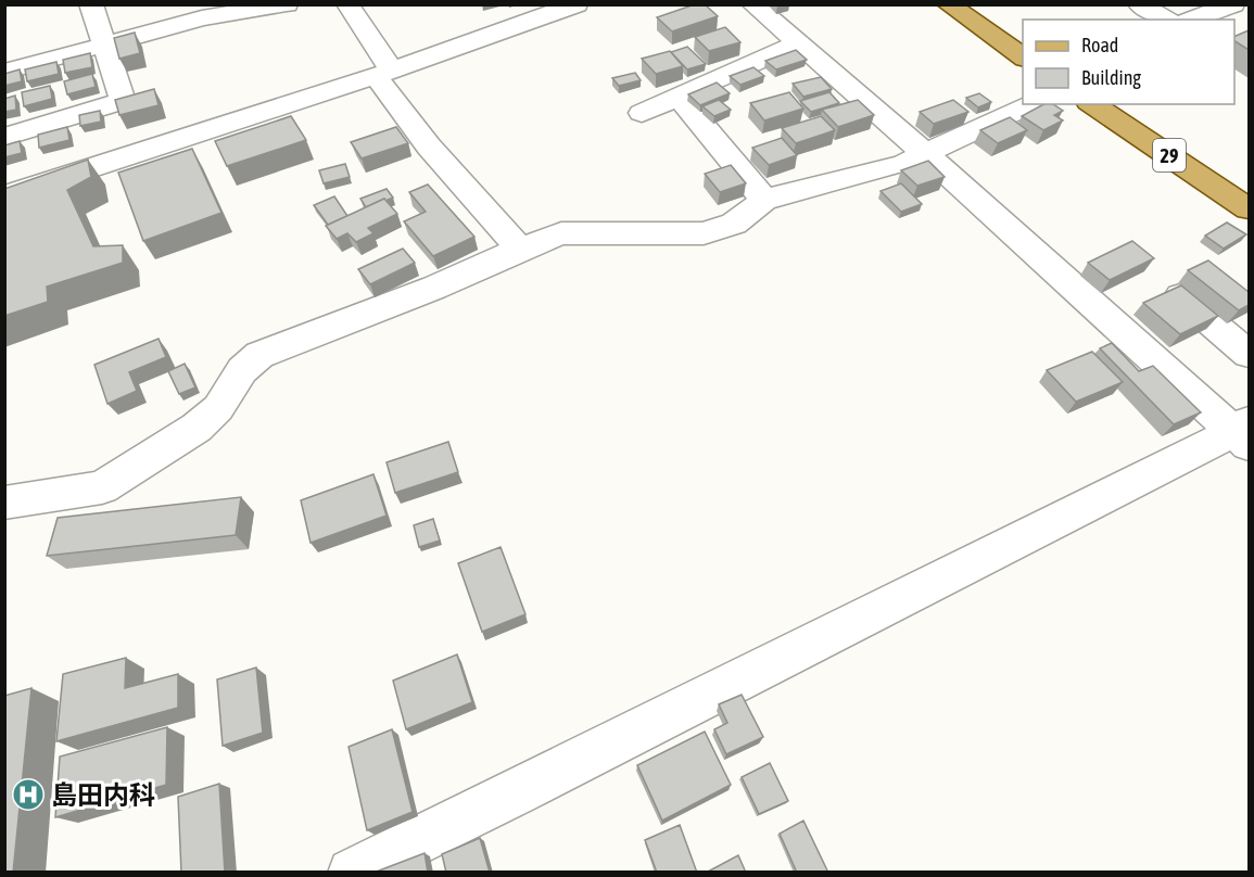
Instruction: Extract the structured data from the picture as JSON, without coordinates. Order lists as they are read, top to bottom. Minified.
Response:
{"streets":{"main road":["29"]},"places":{"hospital":["島田内科"]},"legend":["Road","Building"]}
